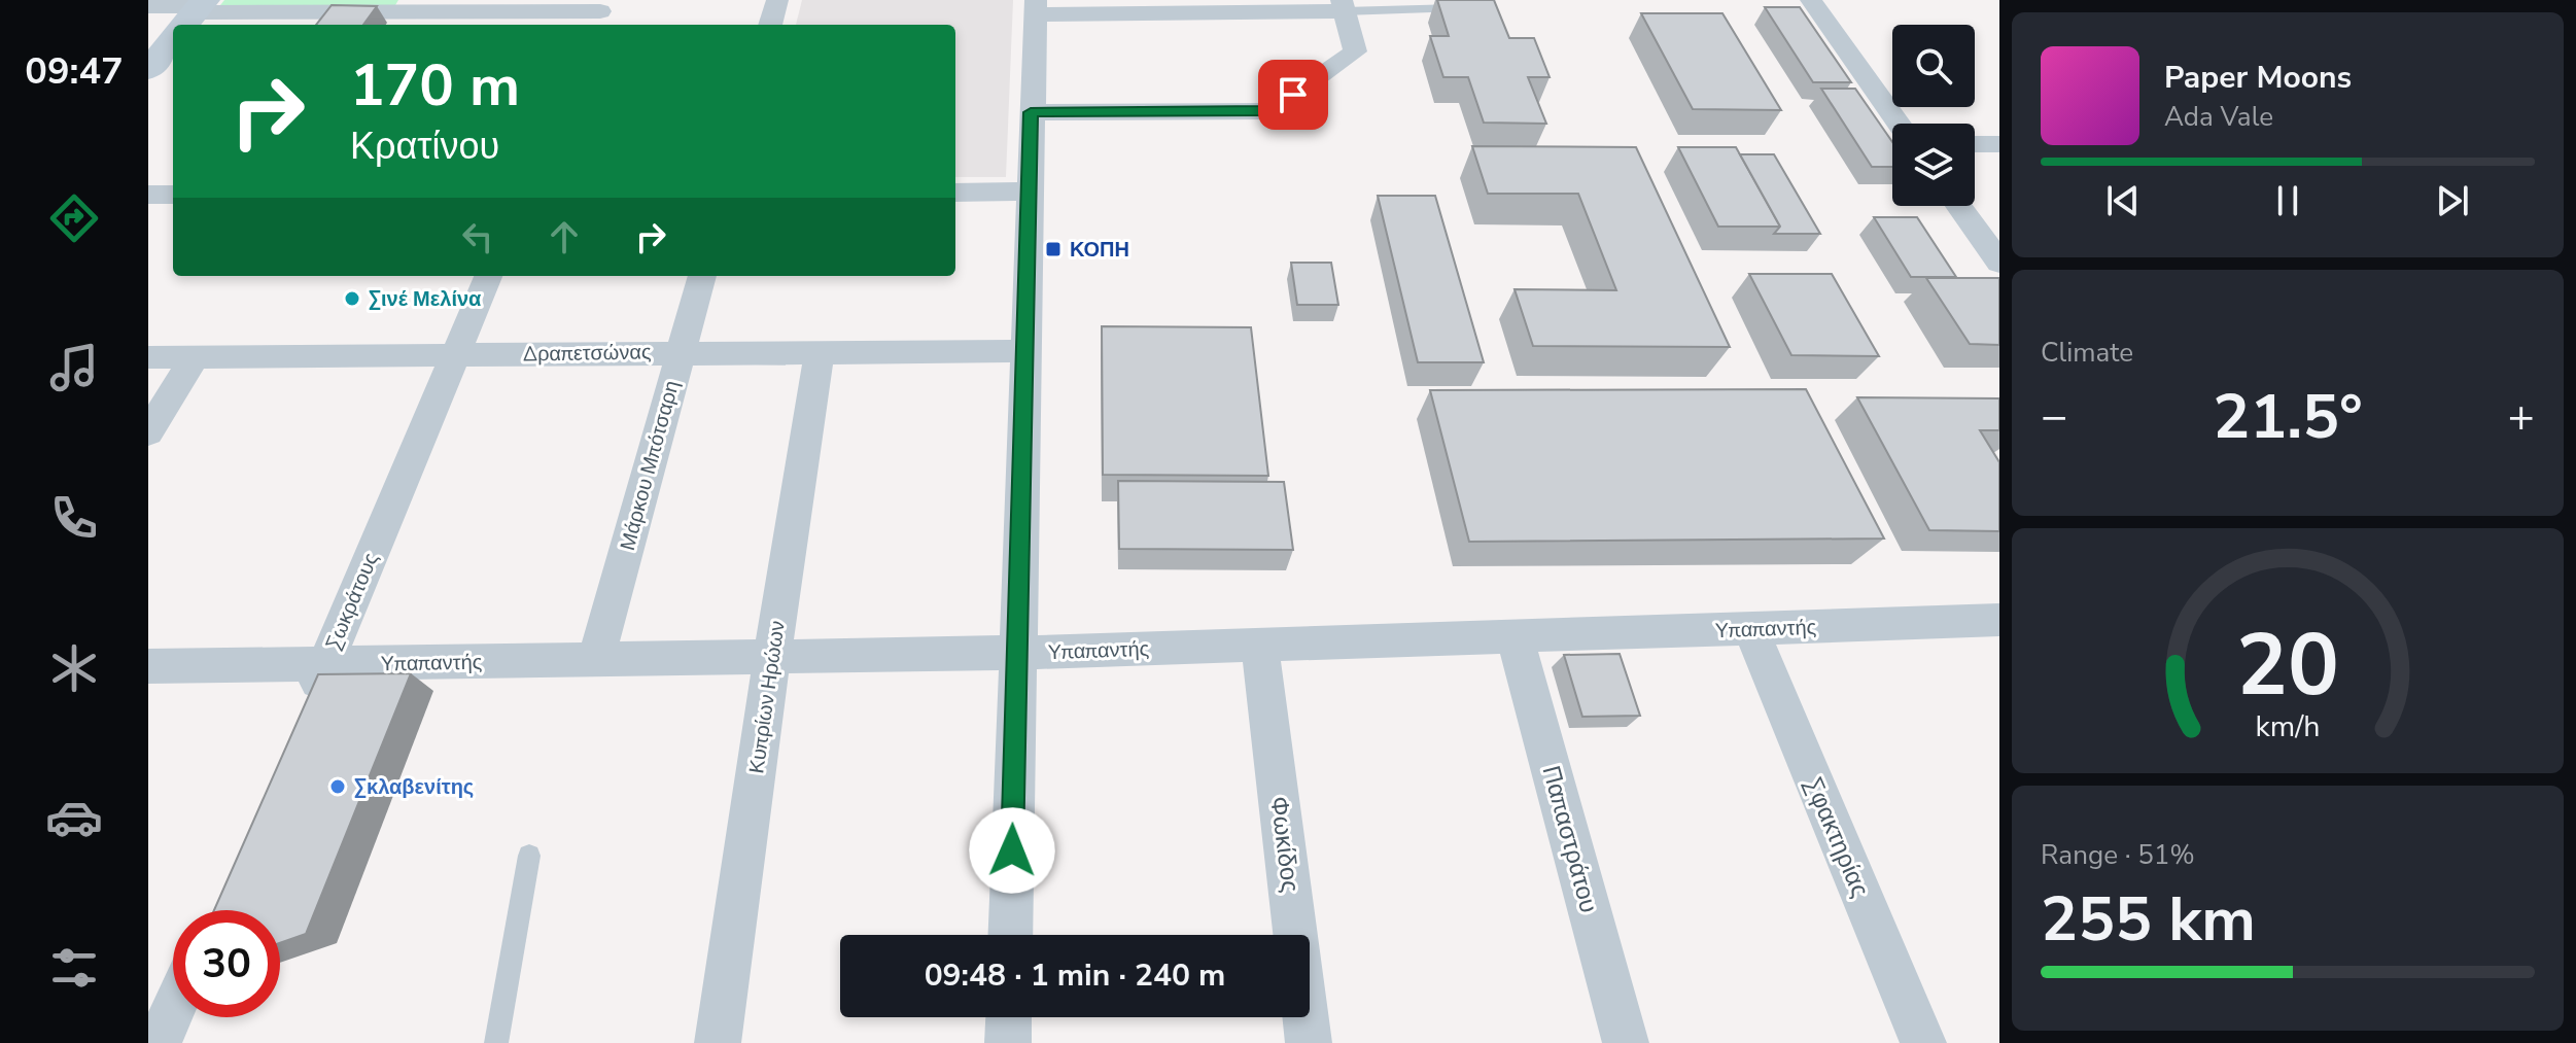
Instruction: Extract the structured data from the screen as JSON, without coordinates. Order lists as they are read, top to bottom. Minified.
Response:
{"streets":{"street":["Δραπετσώνας","Μάρκου Μπότσαρη","Σωκράτους","Υπαπαντής","Κυπρίων Ηρώων","Σφακτηρίας","Παπαστράτου","Φωκίδος"]},"crossings":[["Δραπετσώνας","Μάρκου Μπότσαρη"],["Δραπετσώνας","Σωκράτους"],["Δραπετσώνας","Κυπρίων Ηρώων"],["Μάρκου Μπότσαρη","Υπαπαντής"],["Σωκράτους","Υπαπαντής"],["Υπαπαντής","Κυπρίων Ηρώων"],["Υπαπαντής","Σφακτηρίας"],["Υπαπαντής","Παπαστράτου"],["Υπαπαντής","Φωκίδος"]],"places":{"transit":["ΚΟΠΗ"],"other":["Σινέ Μελίνα","Σκλαβενίτης"]},"page":{"tabs":"09:47","turn":["170 m","Κρατίνου"],"song":["Paper Moons","Ada Vale"],"tile":["Climate",["Range · 51%","255 km"]],"heat":["−","21.5°","+"],"limit":"30","trip":"09:48 · 1 min · 240 m","gauge":["20","km/h"]}}
